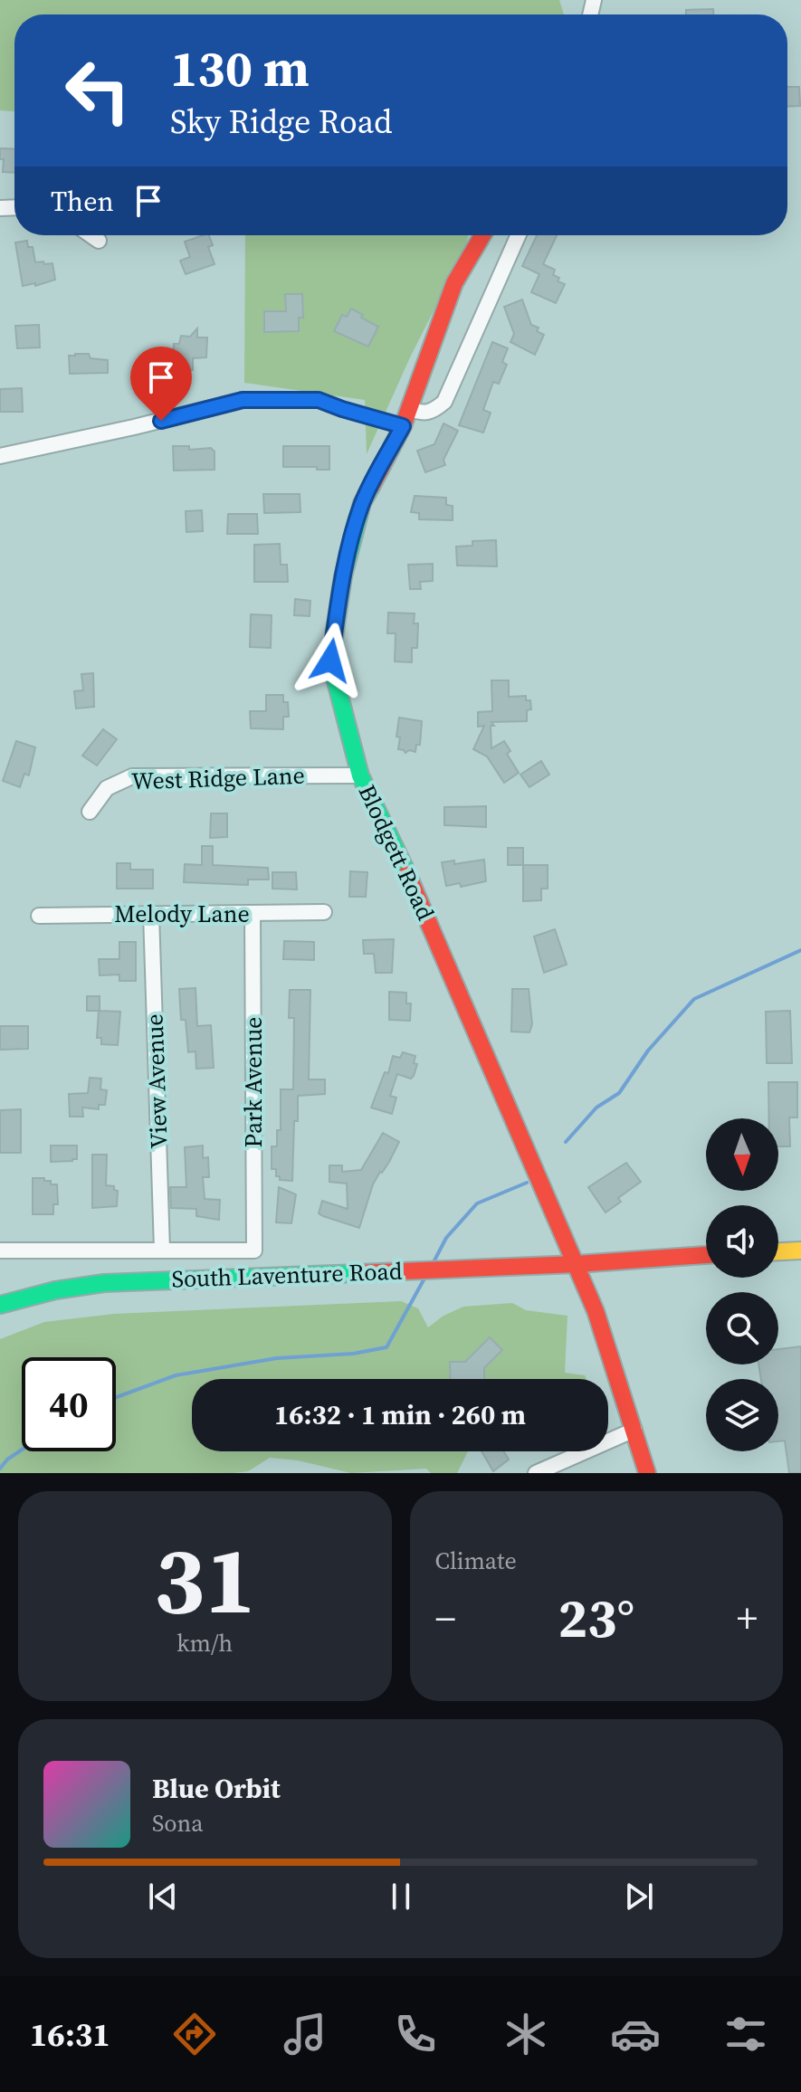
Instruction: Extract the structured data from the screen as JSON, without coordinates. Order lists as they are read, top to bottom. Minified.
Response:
{"streets":{"street":["West Ridge Lane","Blodgett Road","Melody Lane","View Avenue","Park Avenue","South Laventure Road"]},"crossings":[["West Ridge Lane","Blodgett Road"],["Blodgett Road","South Laventure Road"],["Melody Lane","View Avenue"],["Melody Lane","Park Avenue"],["View Avenue","Park Avenue"]],"north":"bottom","page":{"turn":["130 m","Sky Ridge Road"],"then":"Then","limit":"40","trip":"16:32 · 1 min · 260 m","tile":[["31","km/h"],"Climate"],"heat":["−","23°","+"],"song":["Blue Orbit","Sona"],"tabs":"16:31"}}
